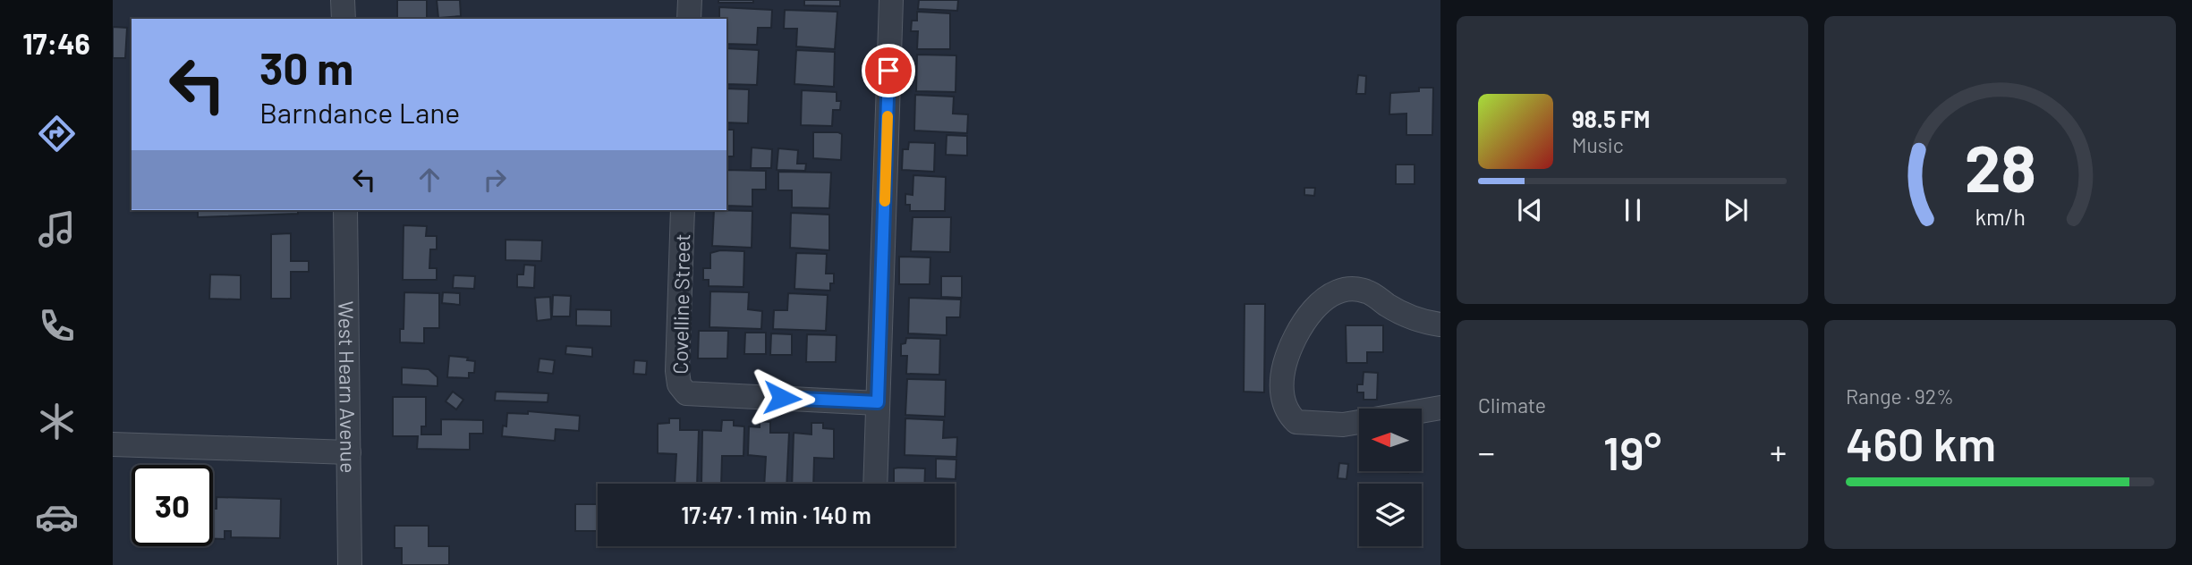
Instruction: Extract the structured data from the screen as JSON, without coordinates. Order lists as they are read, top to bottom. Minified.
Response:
{"streets":{"street":["Covelline Street","West Hearn Avenue"]},"north":"left","page":{"tabs":"17:46","turn":["30 m","Barndance Lane"],"song":["98.5 FM","Music"],"tile":["Climate",["Range · 92%","460 km"]],"heat":["−","19°","+"],"limit":"30","trip":"17:47 · 1 min · 140 m","gauge":["28","km/h"]}}
